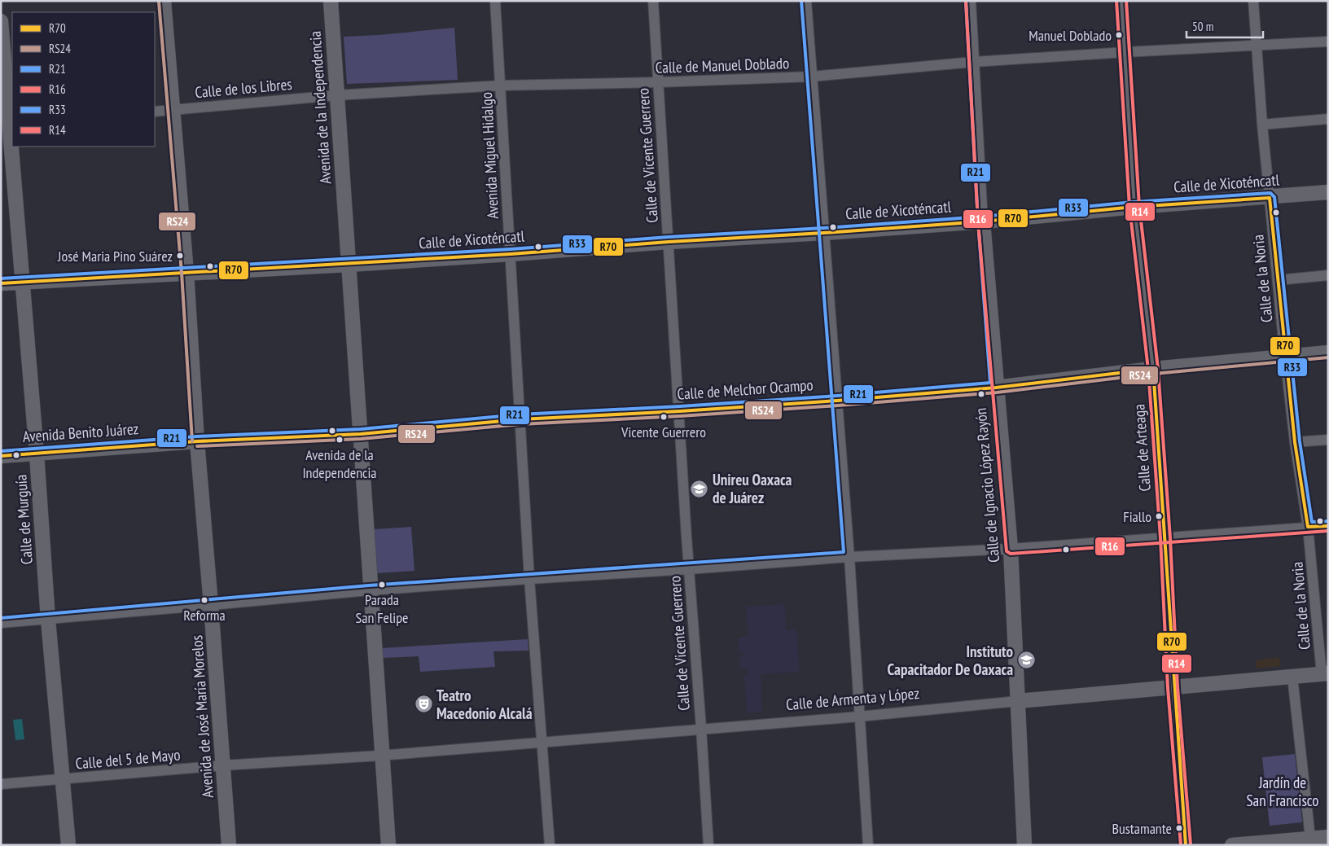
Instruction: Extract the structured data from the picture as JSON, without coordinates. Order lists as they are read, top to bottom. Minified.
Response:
{"streets":{"main road":["Avenida de la Independencia","Calle de Xicoténcatl","Calle de Melchor Ocampo","Avenida Benito Juárez","Calle de Arteaga","Calle de Ignacio López Rayón","Calle de Murguía","Calle de Armenta y López","Avenida de José María Morelos"],"street":["Calle de Manuel Doblado","Calle de los Libres","Avenida Miguel Hidalgo","Calle de Vicente Guerrero","Calle de la Noria","Calle del 5 de Mayo"]},"crossings":[["Calle de Manuel Doblado","Calle de los Libres"],["Calle de Manuel Doblado","Avenida de la Independencia"],["Calle de Manuel Doblado","Avenida Miguel Hidalgo"],["Calle de Manuel Doblado","Calle de Vicente Guerrero"],["Calle de Manuel Doblado","Calle de la Noria"],["Calle de Manuel Doblado","Calle de Arteaga"],["Calle de Manuel Doblado","Calle de Ignacio López Rayón"],["Calle de los Libres","Avenida de la Independencia"],["Calle de los Libres","Avenida de José María Morelos"],["Avenida de la Independencia","Calle de Xicoténcatl"],["Avenida de la Independencia","Calle de Melchor Ocampo"],["Avenida de la Independencia","Avenida Benito Juárez"],["Avenida de la Independencia","Calle de Armenta y López"],["Avenida de la Independencia","Calle del 5 de Mayo"],["Avenida Miguel Hidalgo","Calle de Xicoténcatl"],["Avenida Miguel Hidalgo","Calle de Melchor Ocampo"],["Avenida Miguel Hidalgo","Calle de Armenta y López"],["Calle de Vicente Guerrero","Calle de Xicoténcatl"],["Calle de Vicente Guerrero","Calle de Melchor Ocampo"],["Calle de Vicente Guerrero","Calle de Armenta y López"],["Calle de Xicoténcatl","Calle de la Noria"],["Calle de Xicoténcatl","Calle de Arteaga"],["Calle de Xicoténcatl","Calle de Ignacio López Rayón"],["Calle de Xicoténcatl","Calle de Murguía"],["Calle de Xicoténcatl","Avenida de José María Morelos"],["Calle de la Noria","Calle de Melchor Ocampo"],["Calle de la Noria","Calle de Armenta y López"],["Calle de Melchor Ocampo","Avenida Benito Juárez"],["Calle de Melchor Ocampo","Calle de Arteaga"],["Calle de Melchor Ocampo","Calle de Ignacio López Rayón"],["Avenida Benito Juárez","Calle de Murguía"],["Avenida Benito Juárez","Avenida de José María Morelos"],["Calle de Arteaga","Calle de Armenta y López"],["Calle de Ignacio López Rayón","Calle de Armenta y López"],["Calle de Murguía","Calle del 5 de Mayo"],["Calle de Armenta y López","Calle del 5 de Mayo"],["Avenida de José María Morelos","Calle del 5 de Mayo"]],"parks":["Jardín de San Francisco"],"places":{"other":["Manuel Doblado","José Maria Pino Suárez","Vicente Guerrero","Avenida de la Independencia","Fiallo","Parada San Felipe","Reforma","Bustamante"],"school or university":["Unireu Oaxaca de Juárez","Instituto Capacitador De Oaxaca"],"theatre":["Teatro Macedonio Alcalá"]},"lines":["transit line R21","transit line R16","transit line R14","transit line RS24","transit line R33","transit line R70"],"legend":["R70","RS24","R21","R16","R33","R14"],"scale_bar":"50 m"}
